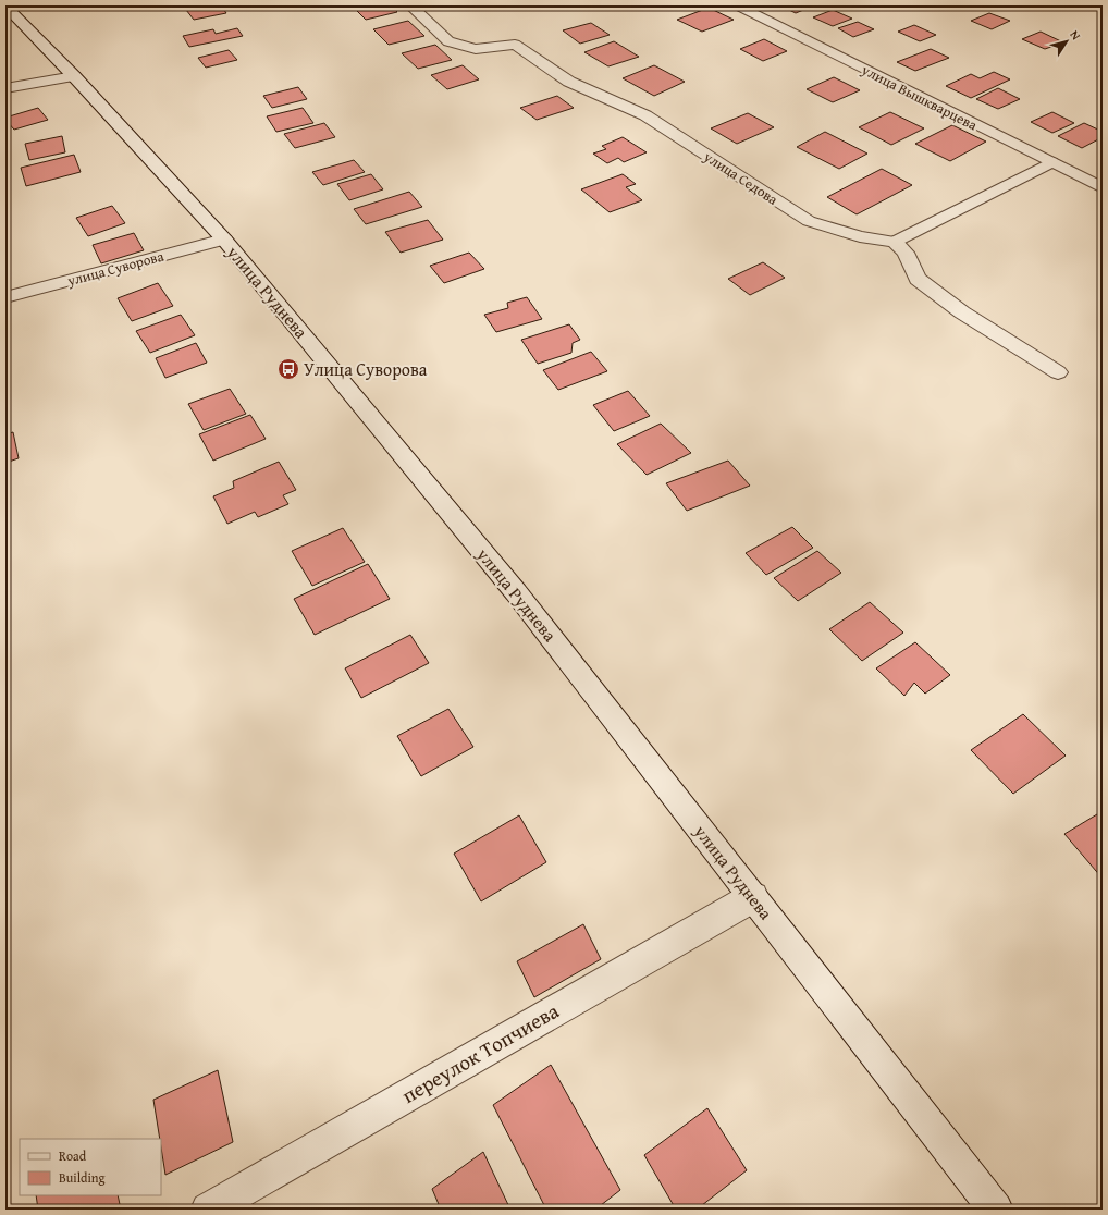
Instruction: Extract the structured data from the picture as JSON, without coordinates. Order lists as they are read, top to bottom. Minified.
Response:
{"streets":{"street":["улица Вышкварцева","улица Седова","улица Суворова","улица Руднева","переулок Топчиева"]},"crossings":[["улица Суворова","улица Руднева"],["улица Руднева","переулок Топчиева"]],"places":{"bus stop":["Улица Суворова"]},"legend":["Road","Building"],"north":"top right"}
